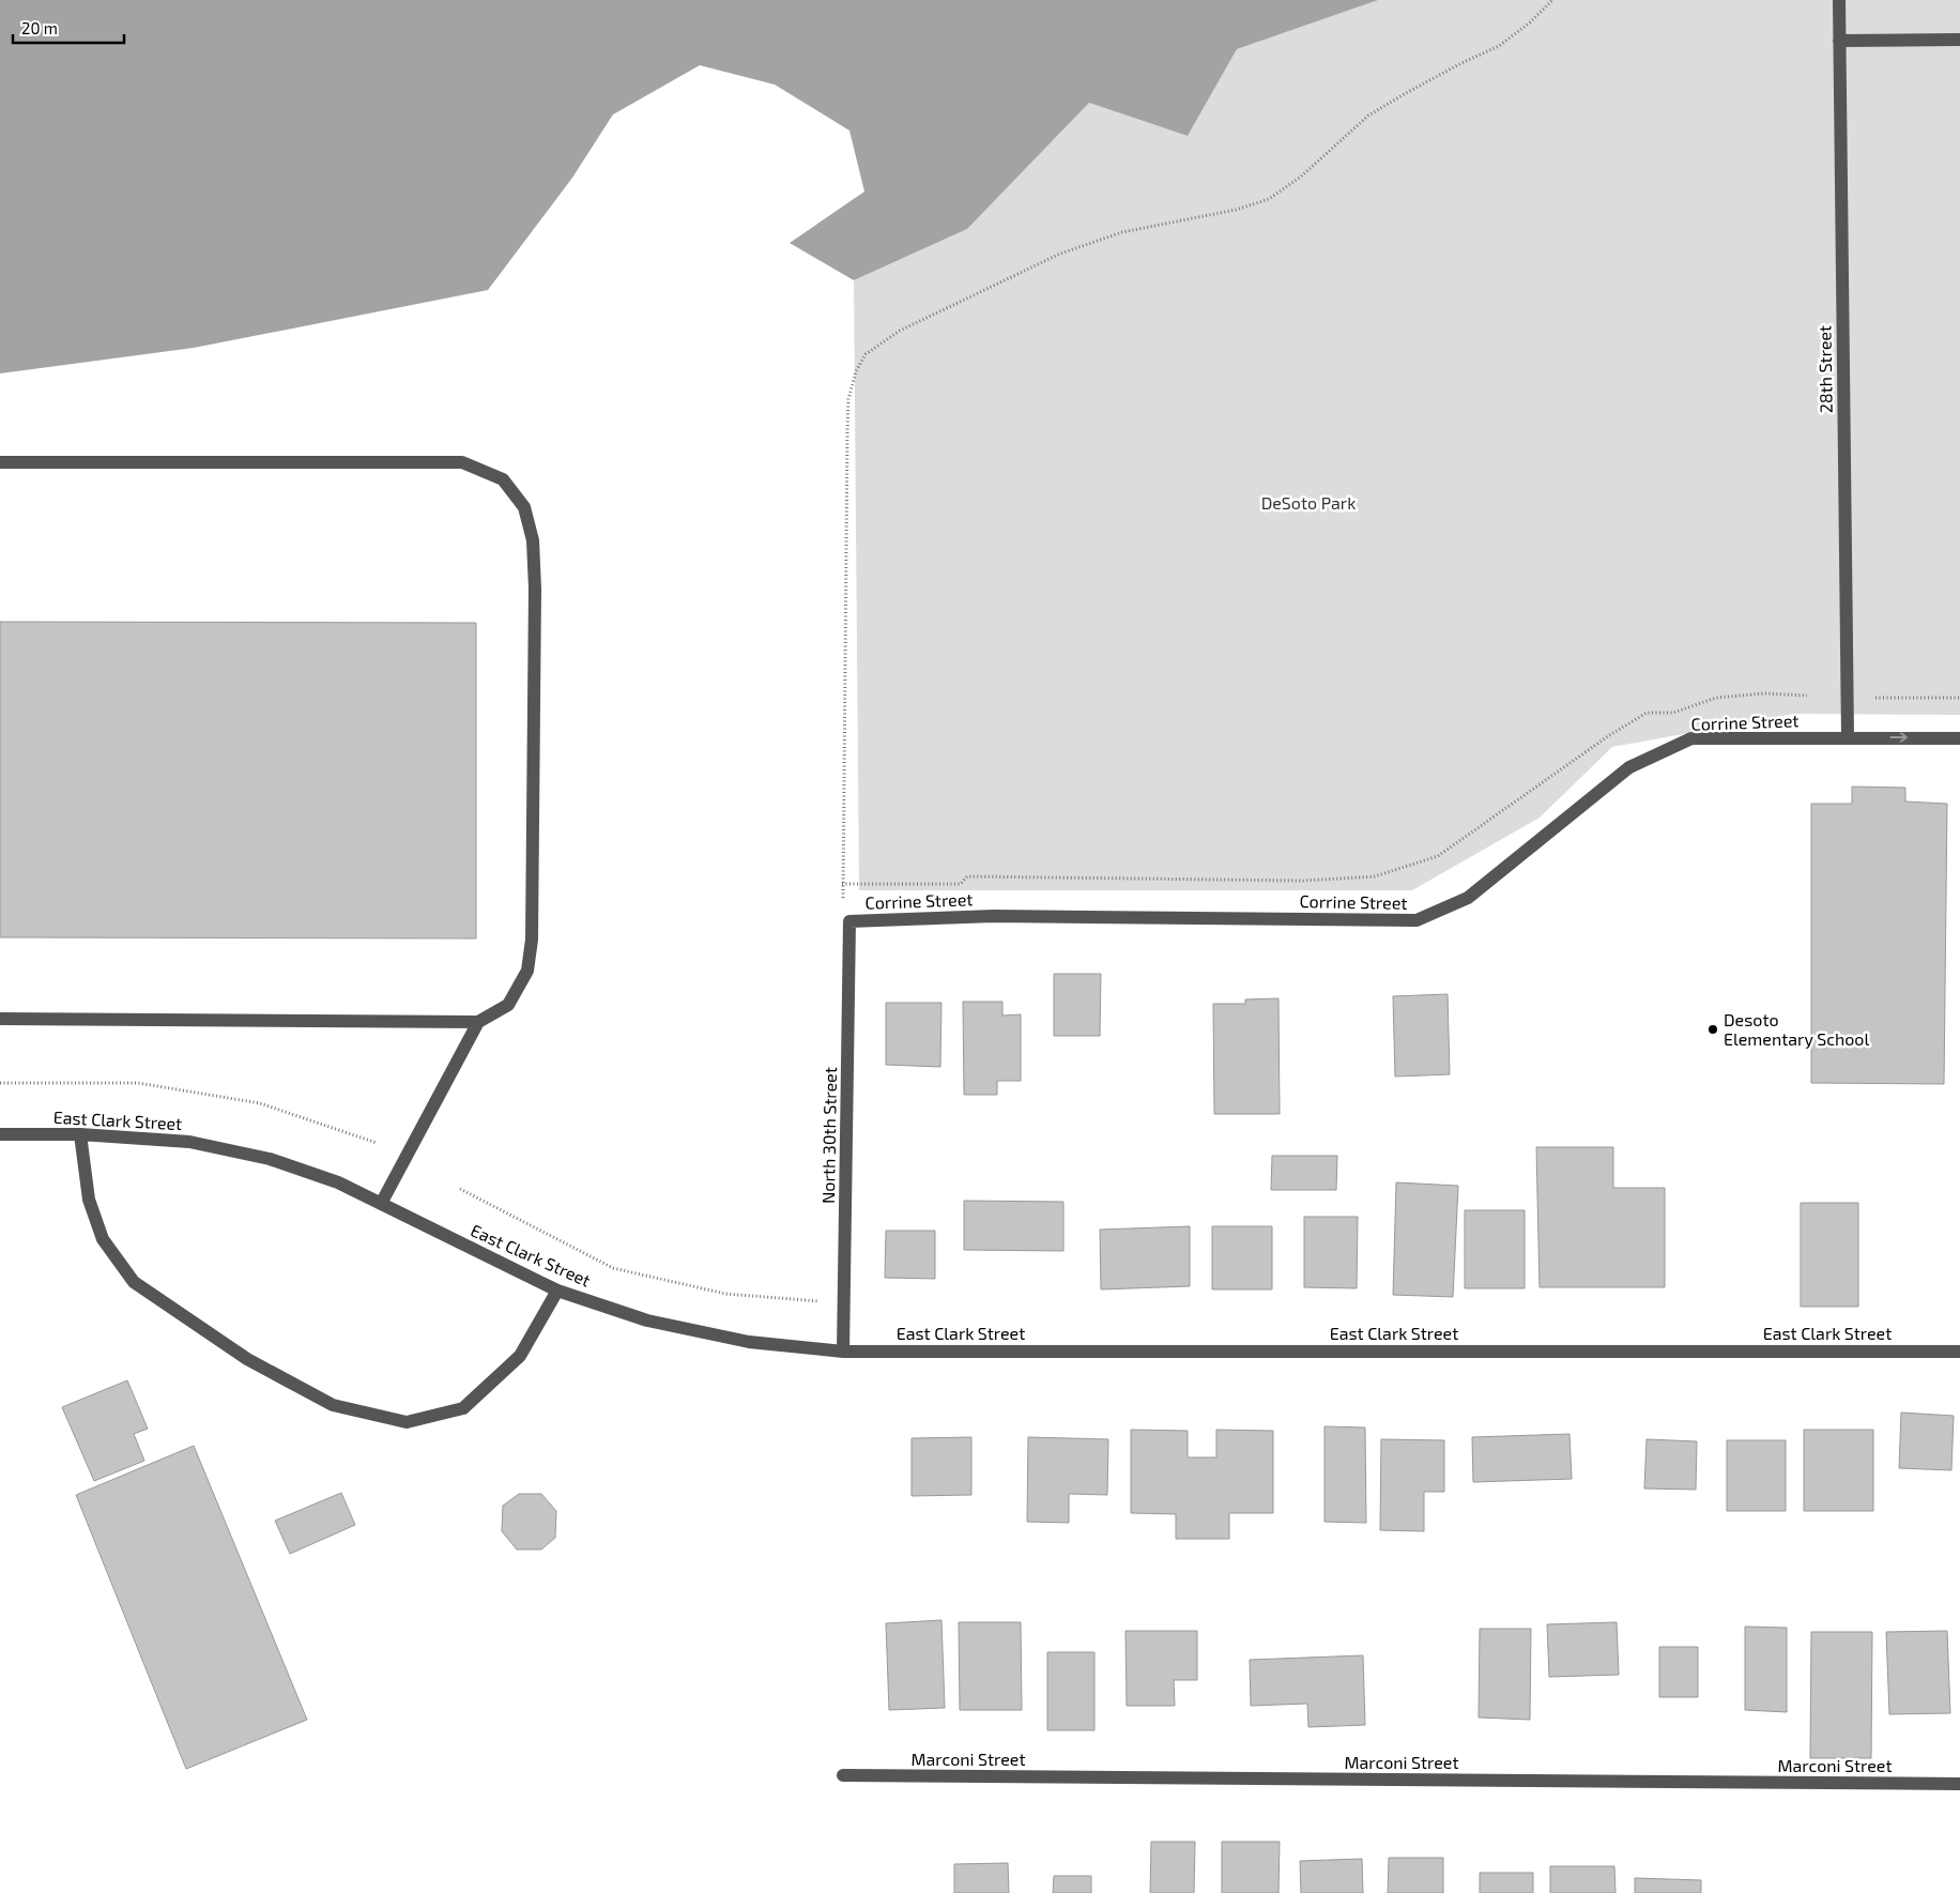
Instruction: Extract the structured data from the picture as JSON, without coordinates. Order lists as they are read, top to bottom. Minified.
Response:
{"streets":{"street":["28th Street","Corrine Street","East Clark Street","North 30th Street","Marconi Street"]},"crossings":[["28th Street","Corrine Street"],["Corrine Street","North 30th Street"],["East Clark Street","North 30th Street"]],"parks":["DeSoto Park"],"places":["Desoto Elementary School"],"scale_bar":"20 m"}
